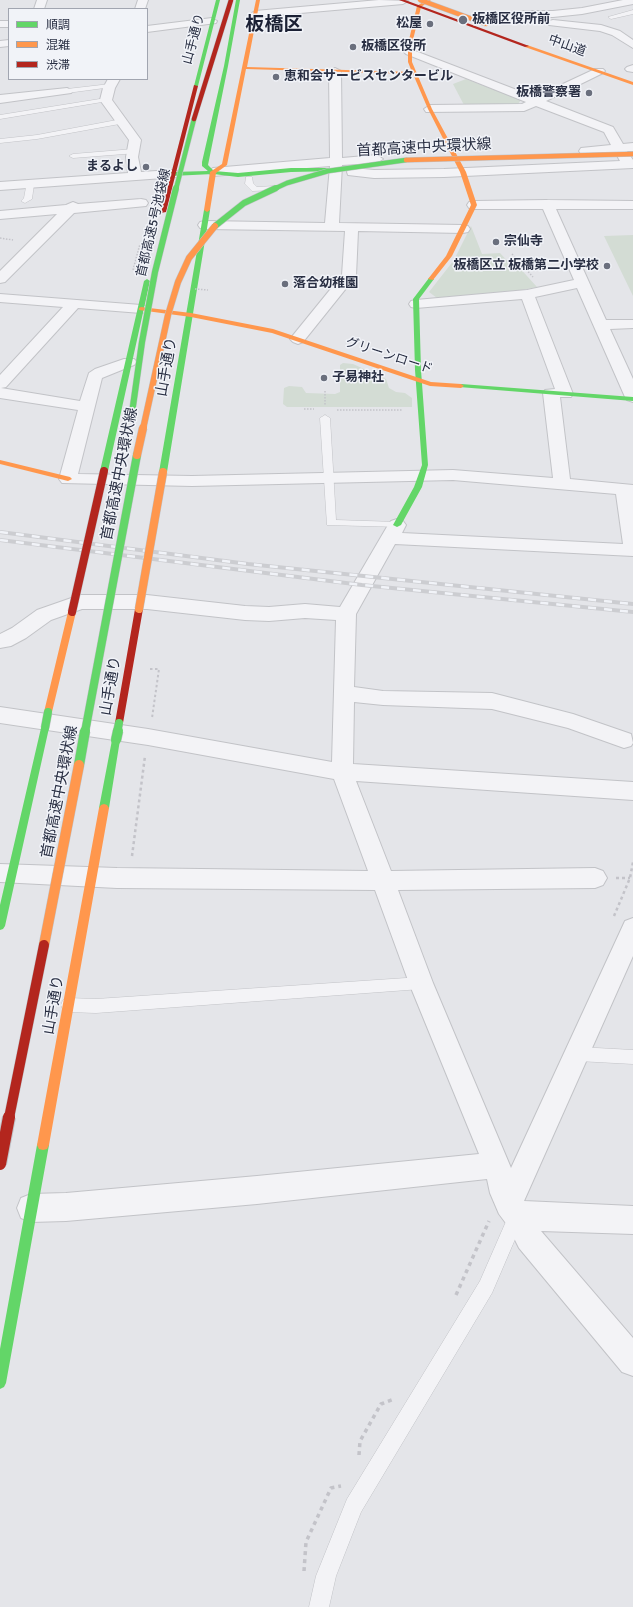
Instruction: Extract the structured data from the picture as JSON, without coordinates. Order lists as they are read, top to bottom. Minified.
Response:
{"streets":{"main road":["山手通り","中山道","首都高速中央環状線","首都高速5号池袋線","グリーンロード"]},"crossings":[["山手通り","グリーンロード"],["首都高速中央環状線","首都高速5号池袋線"]],"districts":["板橋区"],"places":["板橋区役所前","松屋","板橋区役所","恵和会サービスセンタービル","板橋警察署","まるよし","宗仙寺","板橋区立 板橋第二小学校","落合幼稚園","子易神社"],"legend":["順調","混雑","渋滞"]}
